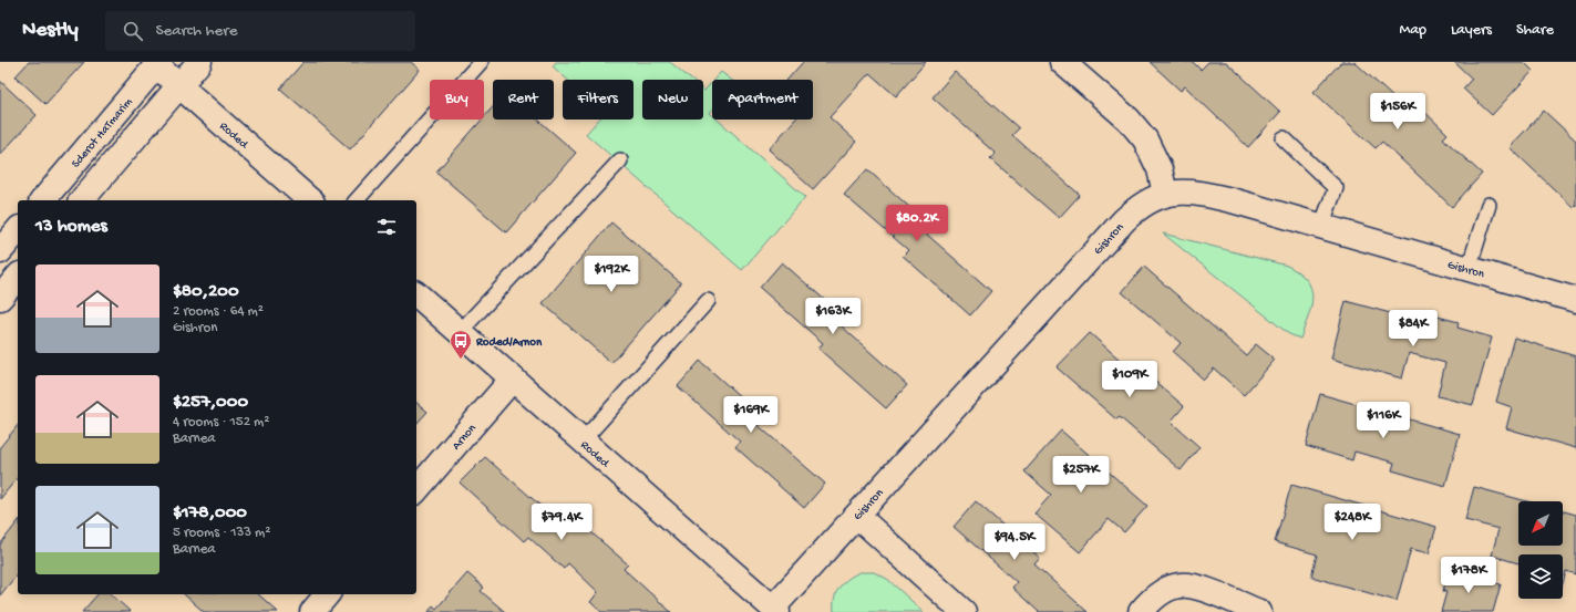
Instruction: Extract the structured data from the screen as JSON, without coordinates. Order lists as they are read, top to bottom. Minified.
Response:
{"streets":{"street":["Sderot HaTmarim","Roded","Gishron","Arnon"]},"crossings":[["Sderot HaTmarim","Roded"],["Roded","Gishron"],["Roded","Arnon"]],"places":{"bus stop":["Roded/Arnon"]},"north":"bottom left","page":{"header":"Nestly","search":"Search here","nav":["Map","Layers","Share"],"chip":["Buy","Rent","Filters","New","Apartment"],"price":["$156K","$80.2K","$192K","$163K","$84K","$109K","$169K","$116K","$257K","$79.4K","$248K","$94.5K","$178K"],"heading":"13 homes","list":[{"name":"$80,200","note":"2 rooms · 64 m² · Gishron"},{"name":"$257,000","note":"4 rooms · 152 m² · Barnea"},{"name":"$178,000","note":"5 rooms · 133 m² · Barnea"}]}}
